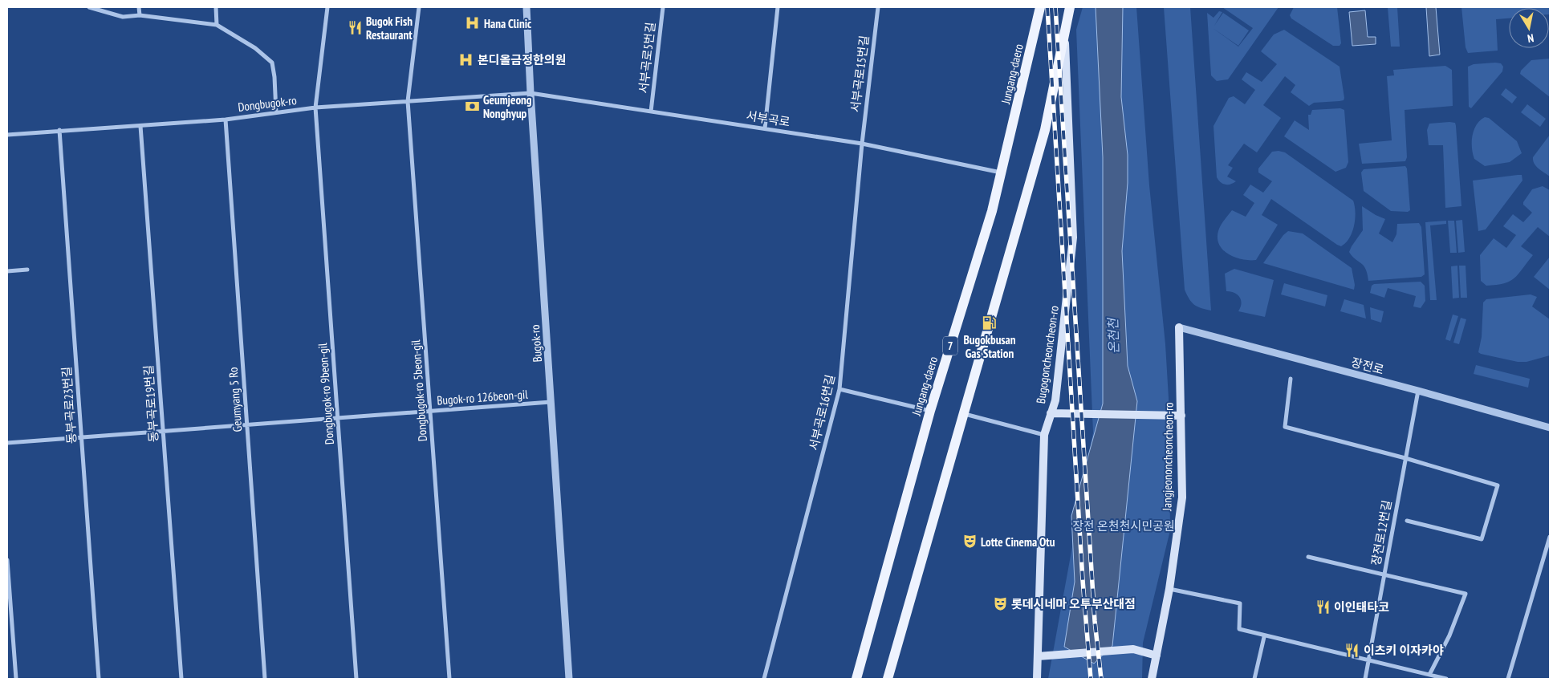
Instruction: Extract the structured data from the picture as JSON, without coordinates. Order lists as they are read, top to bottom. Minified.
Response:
{"streets":{"main road":["Jungang-daero","7","Bugogoncheoncheon-ro","Jangjeononcheoncheon-ro"],"street":["서부곡로5번길","서부곡로15번길","Dongbugok-ro","서부곡로","Bugok-ro","장전로","Dongbugok-ro 5beon-gil","Dongbugok-ro 9beon-gil","Bugok-ro 126beon-gil","Geumyang 5 Ro","동부곡로19번길","동부곡로23번길","서부곡로16번길","장전로12번길"]},"crossings":[["서부곡로5번길","서부곡로"],["서부곡로15번길","서부곡로"],["서부곡로15번길","서부곡로16번길"],["Jungang-daero","서부곡로"],["Dongbugok-ro","서부곡로"],["Dongbugok-ro","Bugok-ro"],["Dongbugok-ro","Dongbugok-ro 5beon-gil"],["Dongbugok-ro","Dongbugok-ro 9beon-gil"],["Dongbugok-ro","Geumyang 5 Ro"],["Dongbugok-ro","동부곡로19번길"],["Dongbugok-ro","동부곡로23번길"],["서부곡로","Bugok-ro"],["서부곡로","서부곡로16번길"],["Bugok-ro","Bugok-ro 126beon-gil"],["장전로","Jangjeononcheoncheon-ro"],["장전로","장전로12번길"],["Dongbugok-ro 5beon-gil","Bugok-ro 126beon-gil"],["Dongbugok-ro 9beon-gil","Bugok-ro 126beon-gil"],["Bugok-ro 126beon-gil","Geumyang 5 Ro"],["Bugok-ro 126beon-gil","동부곡로19번길"],["Bugok-ro 126beon-gil","동부곡로23번길"]],"water":["온천천"],"parks":["장전 온천천시민공원"],"places":{"hospital":["Hana Clinic","본디올금정한의원"],"restaurant":["Bugok Fish Restaurant","이인태타코","이츠키 이자카야"],"bank":["Geumjeong Nonghyup"],"fuel station":["Bugokbusan Gas Station"],"theatre":["Lotte Cinema Otu","롯데시네마 오투부산대점"]},"north":"bottom"}
